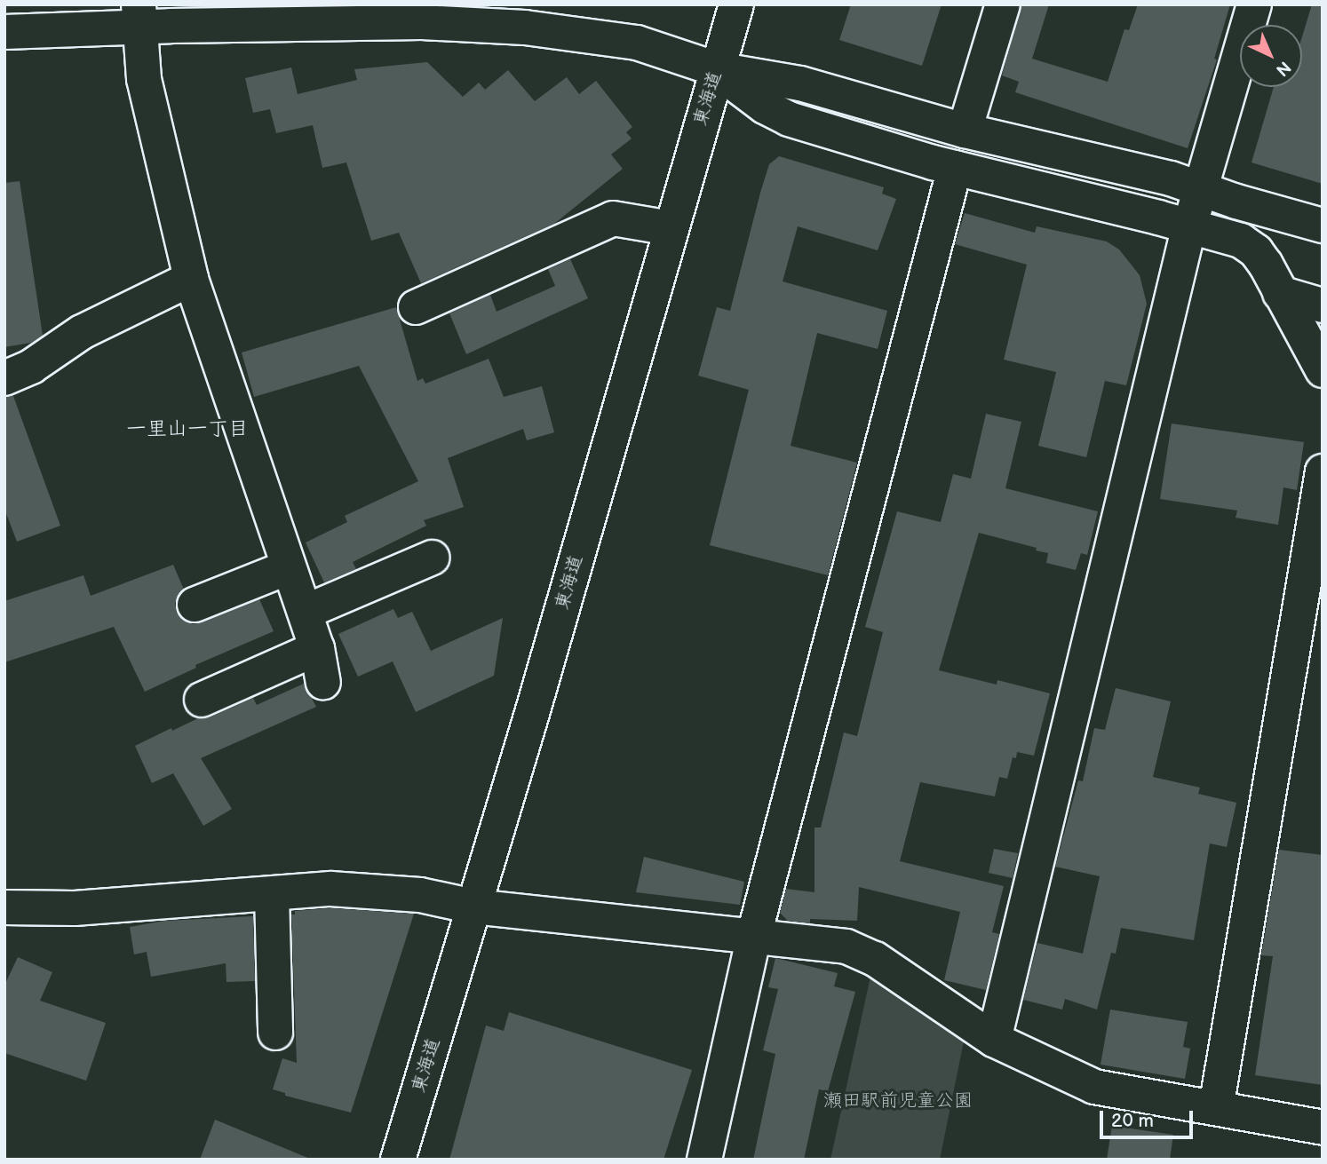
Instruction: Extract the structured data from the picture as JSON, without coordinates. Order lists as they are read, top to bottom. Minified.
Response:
{"streets":{"main road":["東海道"]},"districts":["一里山一丁目"],"parks":["瀬田駅前児童公園"],"scale_bar":"20 m","north":"bottom right"}
